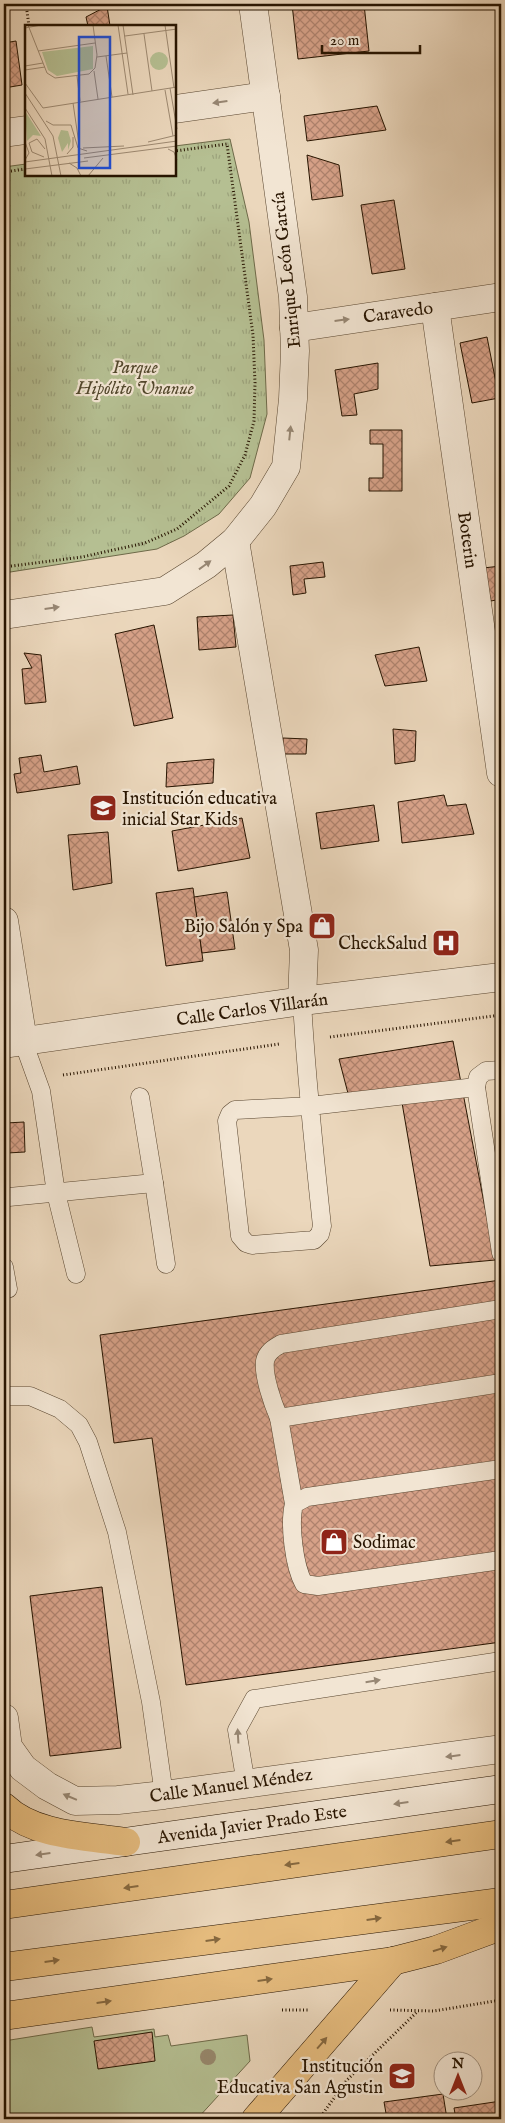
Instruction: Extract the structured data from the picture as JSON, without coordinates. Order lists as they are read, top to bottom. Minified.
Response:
{"streets":{"street":["Enrique León García","Caravedo","Boterin","Calle Carlos Villarán","Calle Manuel Méndez","Avenida Javier Prado Este"]},"crossings":[["Enrique León García","Caravedo"],["Caravedo","Boterin"]],"one_way":["Enrique León García","Caravedo","Calle Manuel Méndez","Avenida Javier Prado Este"],"parks":["Parque Hipólito Unanue"],"places":{"school or university":["Institución educativa inicial Star Kids","Institución Educativa San Agustin"],"shop":["Bijo Salón y Spa","Sodimac"],"hospital":["CheckSalud"]},"scale_bar":"20 m","north":"top"}
